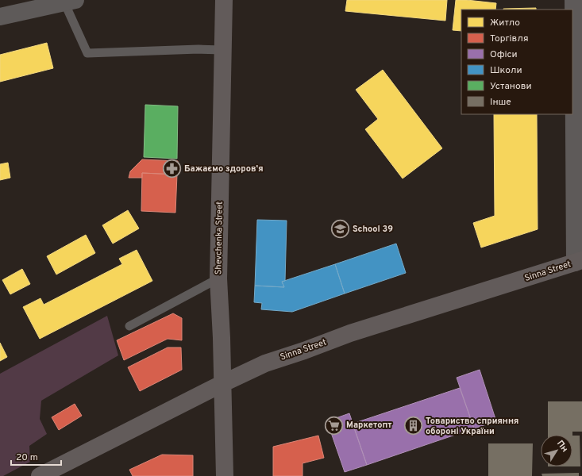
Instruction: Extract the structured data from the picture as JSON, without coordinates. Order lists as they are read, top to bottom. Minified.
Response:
{"streets":{"main road":["Shevchenka Street","Sinna Street"]},"crossings":[["Shevchenka Street","Sinna Street"]],"places":{"pharmacy":["Бажаємо здоровʼя"],"school or university":["School 39"],"supermarket":["Маркетопт"],"building":["Товариство сприяння обороні України"]},"legend":["Житло","Торгівля","Офіси","Школи","Установи","Інше"],"scale_bar":"20 m","north":"top right"}
